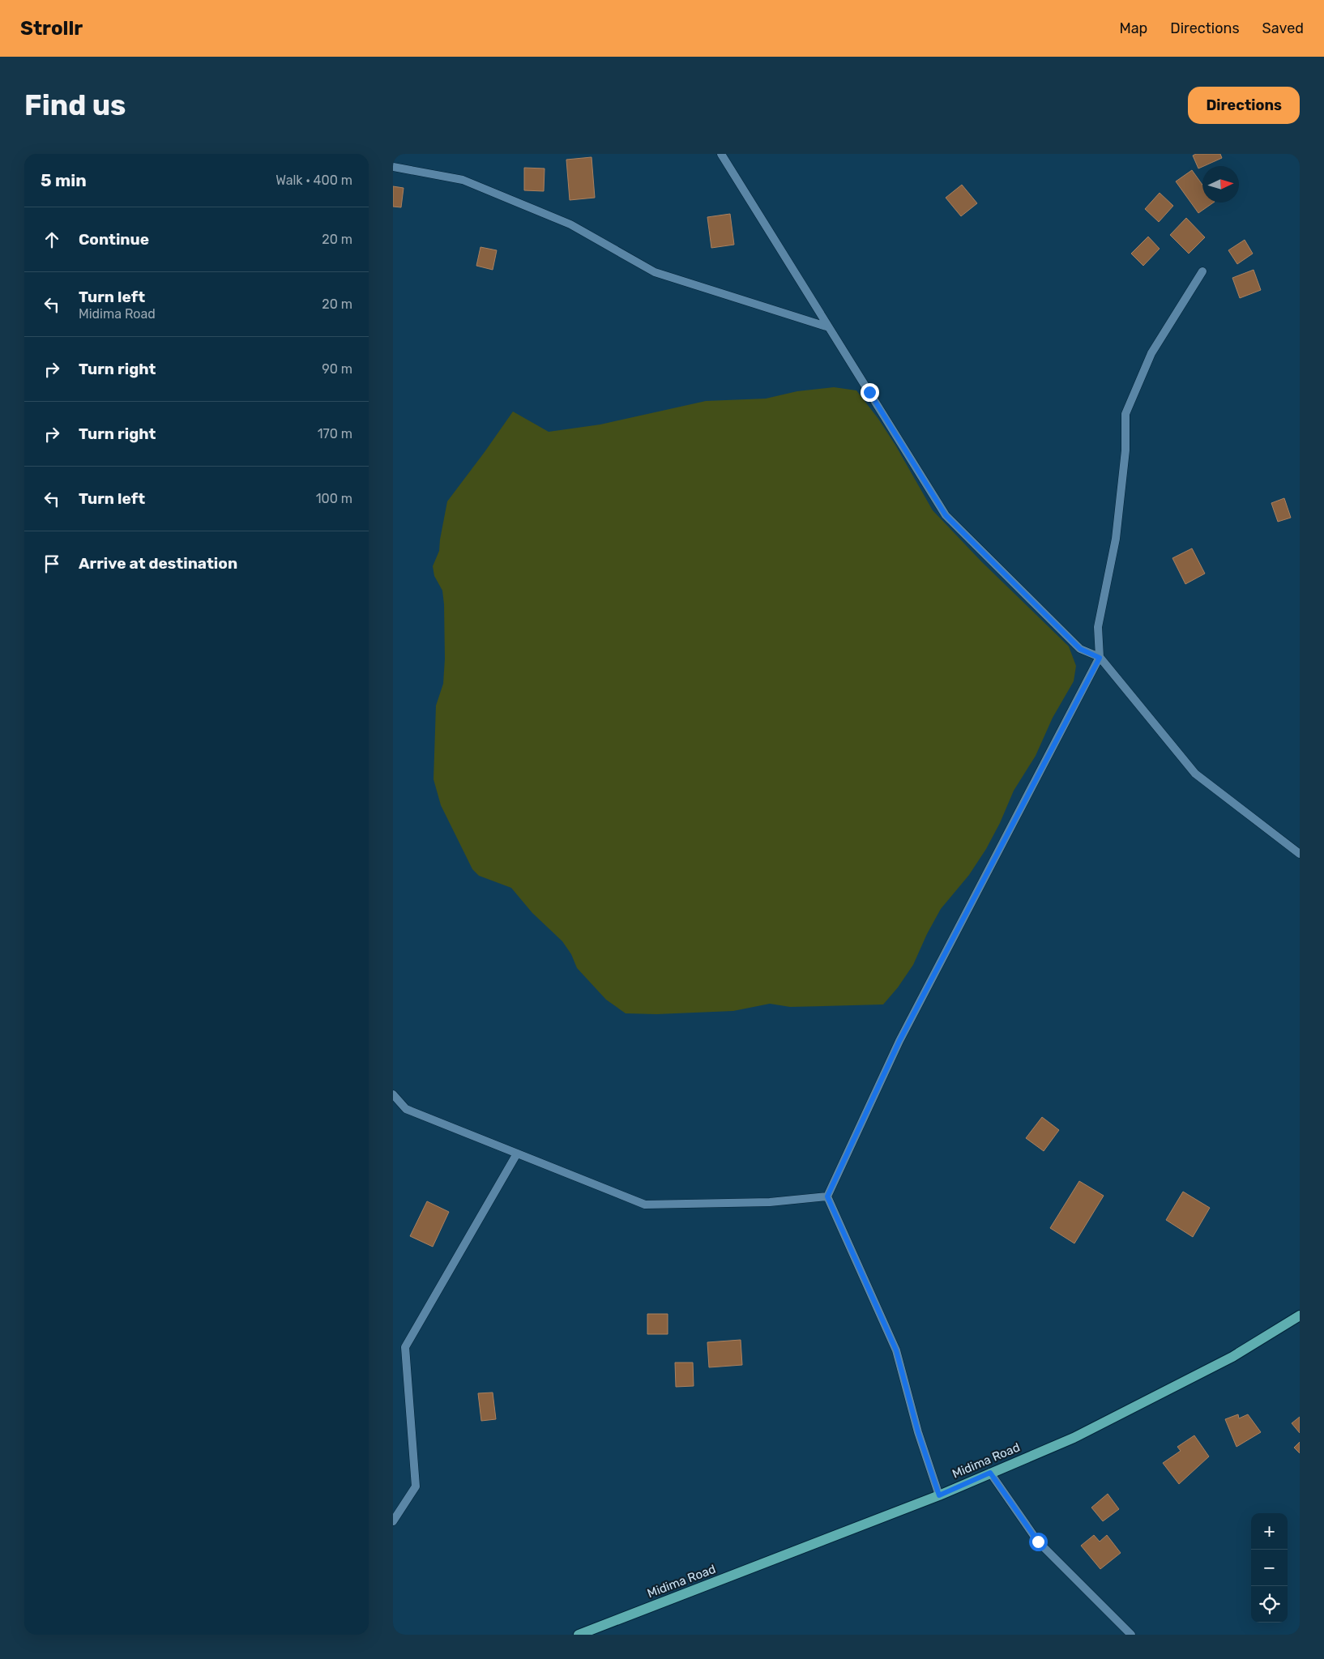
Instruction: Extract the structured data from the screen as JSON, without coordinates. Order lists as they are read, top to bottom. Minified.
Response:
{"streets":{"main road":["Midima Road"]},"north":"right","page":{"header":"Strollr","nav":["Map","Directions","Saved"],"buttons":"Directions","title":"Find us","heading":["5 min","Walk · 400 m"],"list":[["Continue","20 m"],["Turn left","Midima Road","20 m"],["Turn right","90 m"],["Turn right","170 m"],["Turn left","100 m"],"Arrive at destination"],"map_buttons":["+","−"]}}
